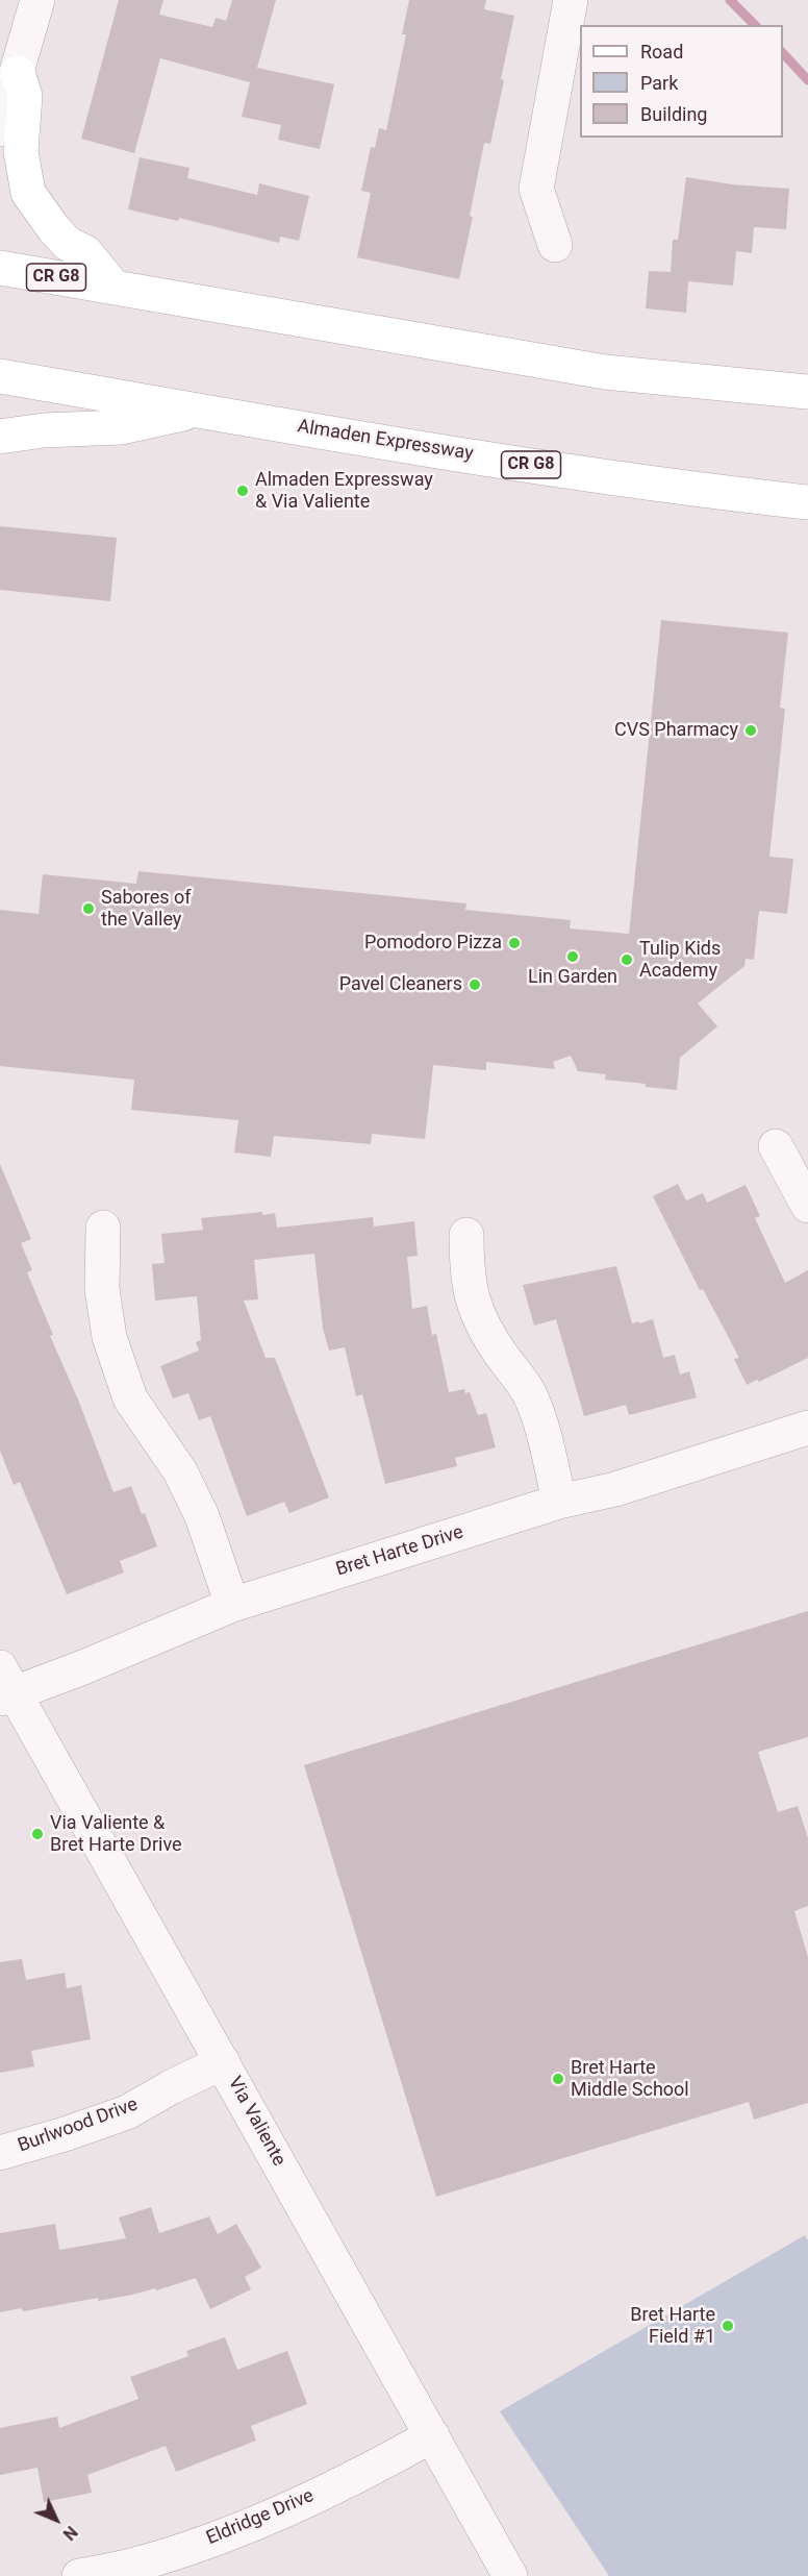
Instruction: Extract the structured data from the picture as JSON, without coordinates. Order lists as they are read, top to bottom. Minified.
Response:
{"streets":{"main road":["CR G8","Almaden Expressway"],"street":["Bret Harte Drive","Via Valiente","Burlwood Drive","Eldridge Drive"]},"crossings":[["Bret Harte Drive","Via Valiente"],["Via Valiente","Burlwood Drive"],["Via Valiente","Eldridge Drive"]],"places":["Almaden Expressway & Via Valiente","CVS Pharmacy","Sabores of the Valley","Pomodoro Pizza","Lin Garden","Tulip Kids Academy","Pavel Cleaners","Via Valiente & Bret Harte Drive","Bret Harte Middle School","Bret Harte Field #1"],"legend":["Road","Park","Building"],"north":"bottom right"}
